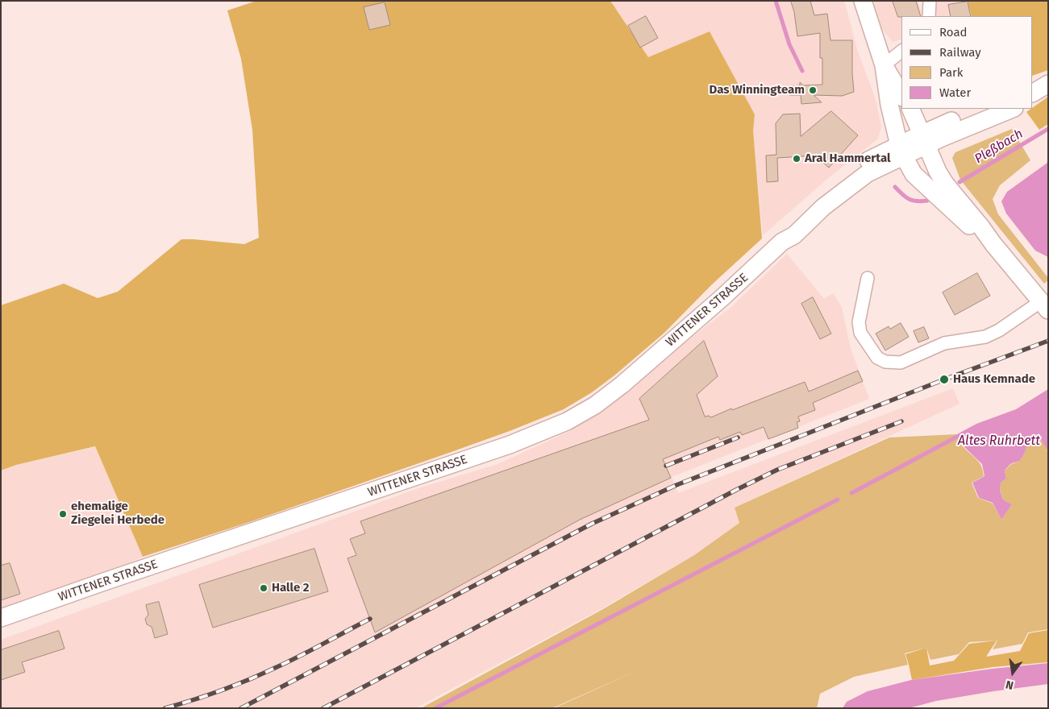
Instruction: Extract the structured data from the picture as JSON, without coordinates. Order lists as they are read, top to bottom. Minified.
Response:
{"streets":{"main road":["WITTENER STRASSE"]},"water":["Pleßbach","Altes Ruhrbett"],"places":["Das Winningteam","Aral Hammertal","Haus Kemnade","ehemalige Ziegelei Herbede","Halle 2"],"legend":["Road","Railway","Park","Water"],"north":"bottom"}
